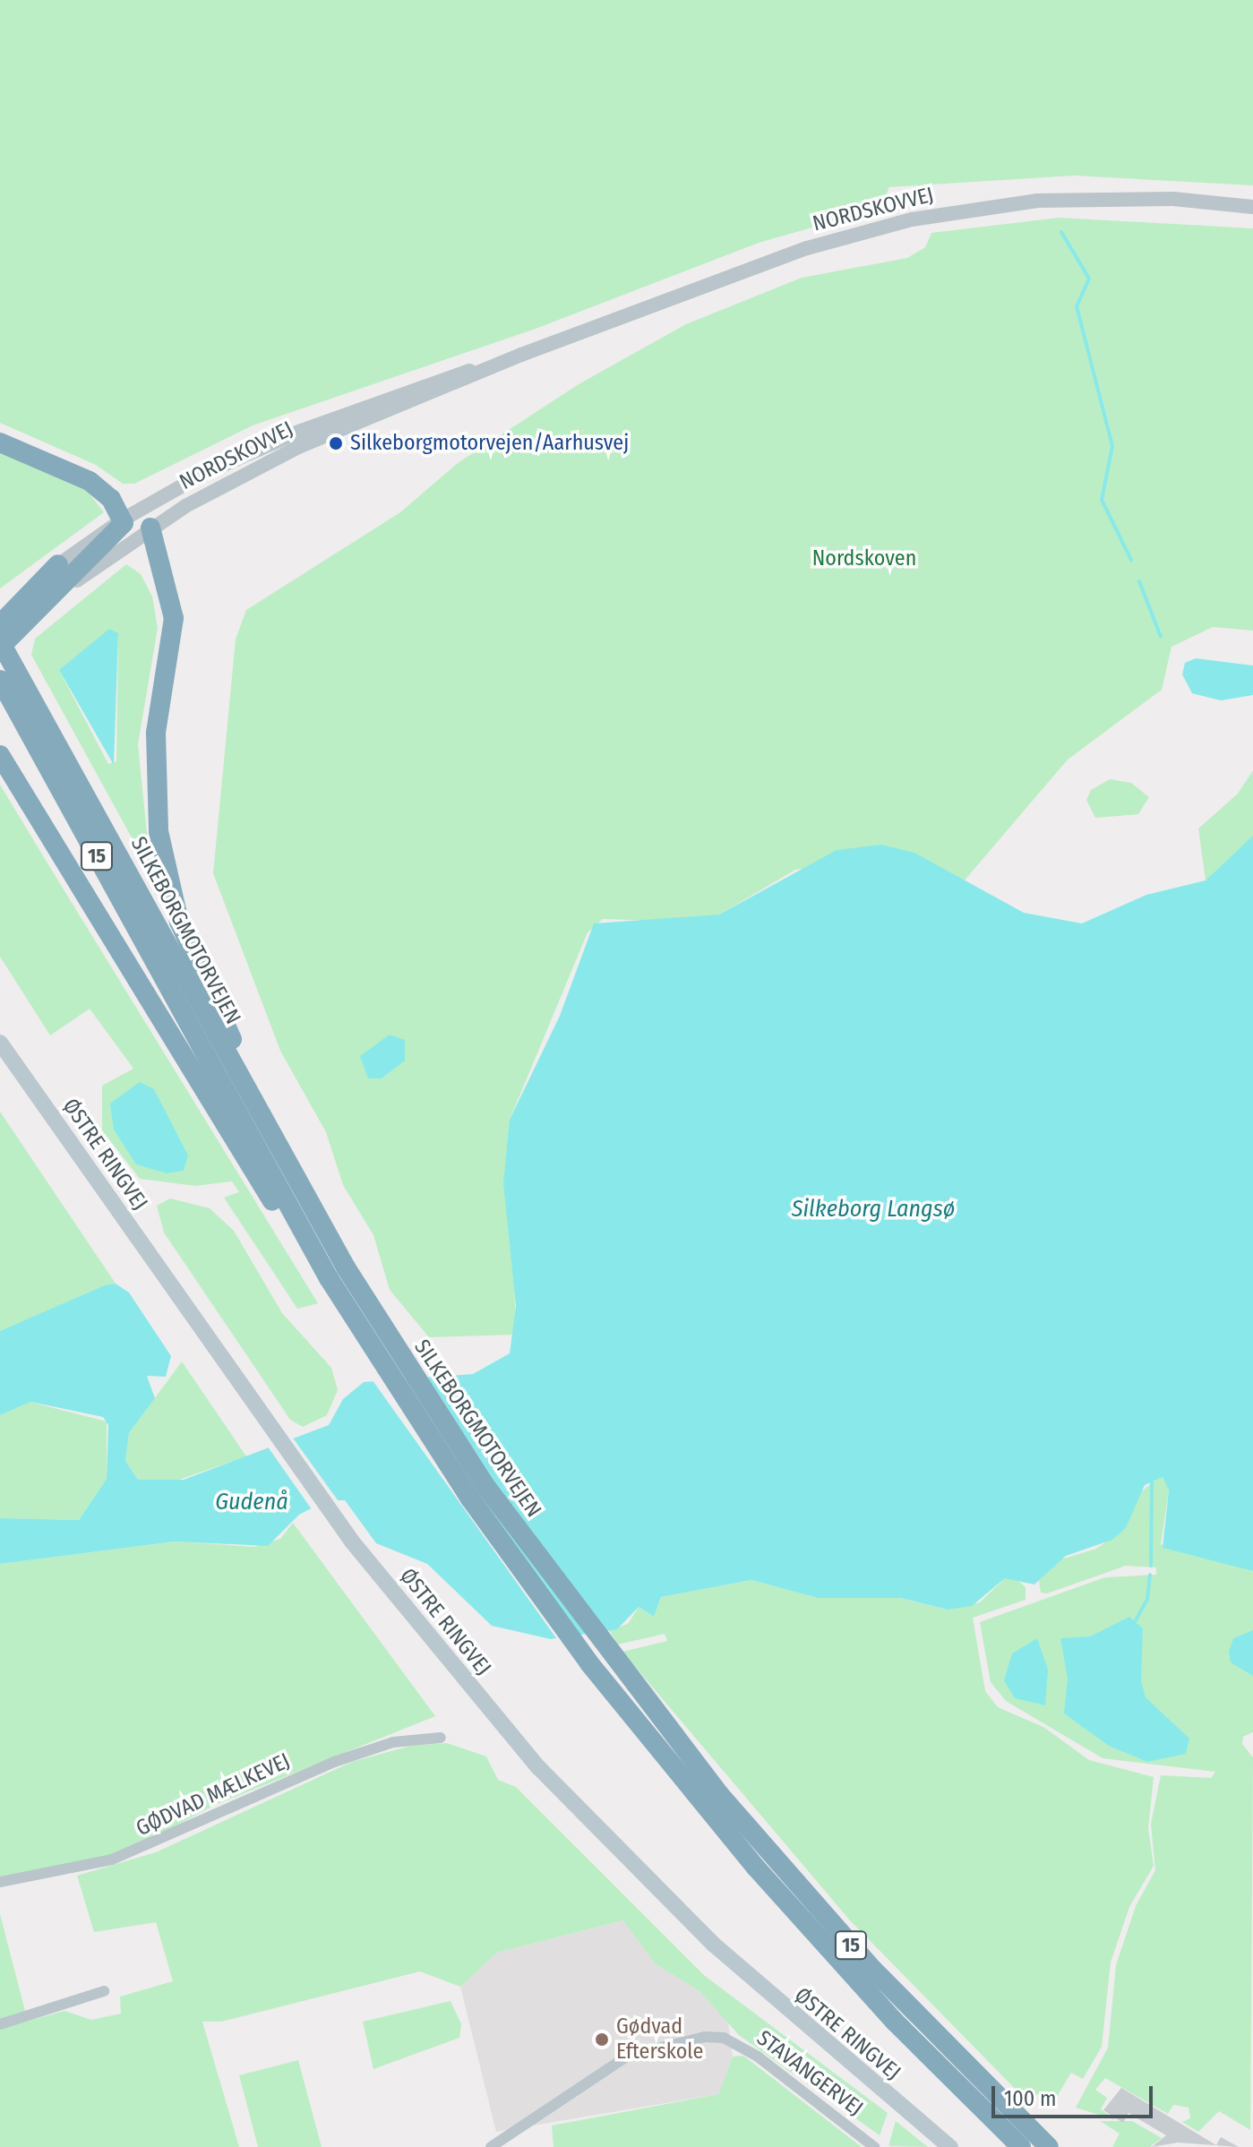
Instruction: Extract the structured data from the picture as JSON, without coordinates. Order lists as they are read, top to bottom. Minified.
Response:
{"streets":{"highway":["15","SILKEBORGMOTORVEJEN"],"main road":["ØSTRE RINGVEJ"],"street":["NORDSKOVVEJ","GØDVAD MÆLKEVEJ","STAVANGERVEJ"]},"water":["Silkeborg Langsø","Gudenå"],"parks":["Nordskoven"],"places":["Silkeborgmotorvejen/Aarhusvej","Gødvad Efterskole"],"scale_bar":"100 m"}
